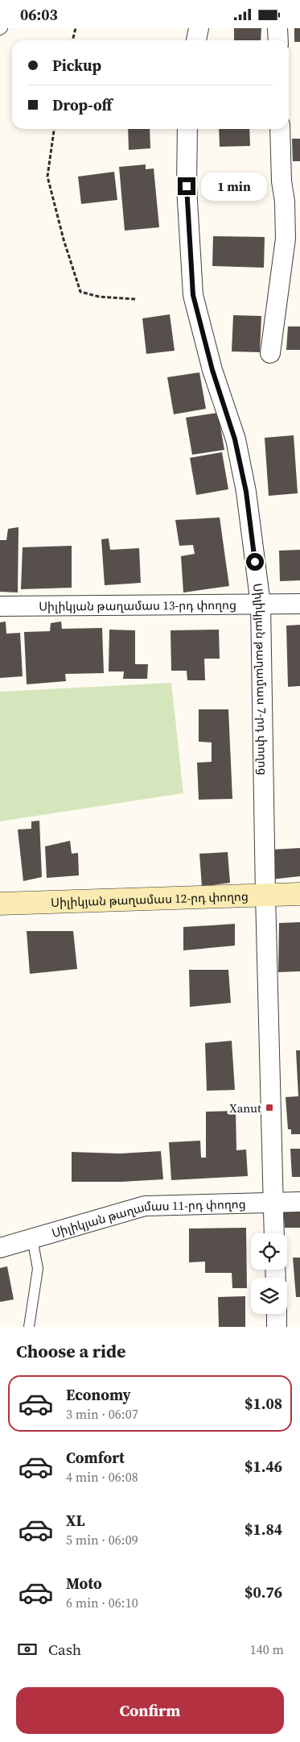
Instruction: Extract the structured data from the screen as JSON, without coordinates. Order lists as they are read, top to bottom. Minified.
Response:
{"streets":{"main road":["Սիլիկյան թաղամաս 12-րդ փողոց"],"street":["Սիլիկյան թաղամաս 13-րդ փողոց","Սիլիկյան թաղամաս 7-րդ փողոց","Սիլիկյան թաղամաս 11-րդ փողոց"]},"crossings":[["Սիլիկյան թաղամաս 13-րդ փողոց","Սիլիկյան թաղամաս 7-րդ փողոց"],["Սիլիկյան թաղամաս 7-րդ փողոց","Սիլիկյան թաղամաս 12-րդ փողոց"],["Սիլիկյան թաղամաս 7-րդ փողոց","Սիլիկյան թաղամաս 11-րդ փողոց"]],"places":{"transit":["Xanut"]},"page":{"status":"06:03","banner":["Pickup","Drop-off"],"bubble":"1 min","heading":"Choose a ride","list":[{"name":"Economy","note":"3 min · 06:07","value":"$1.08"},{"name":"Comfort","note":"4 min · 06:08","value":"$1.46"},{"name":"XL","note":"5 min · 06:09","value":"$1.84"},{"name":"Moto","note":"6 min · 06:10","value":"$0.76"}],"pay":["Cash","140 m"],"buttons":"Confirm"}}
